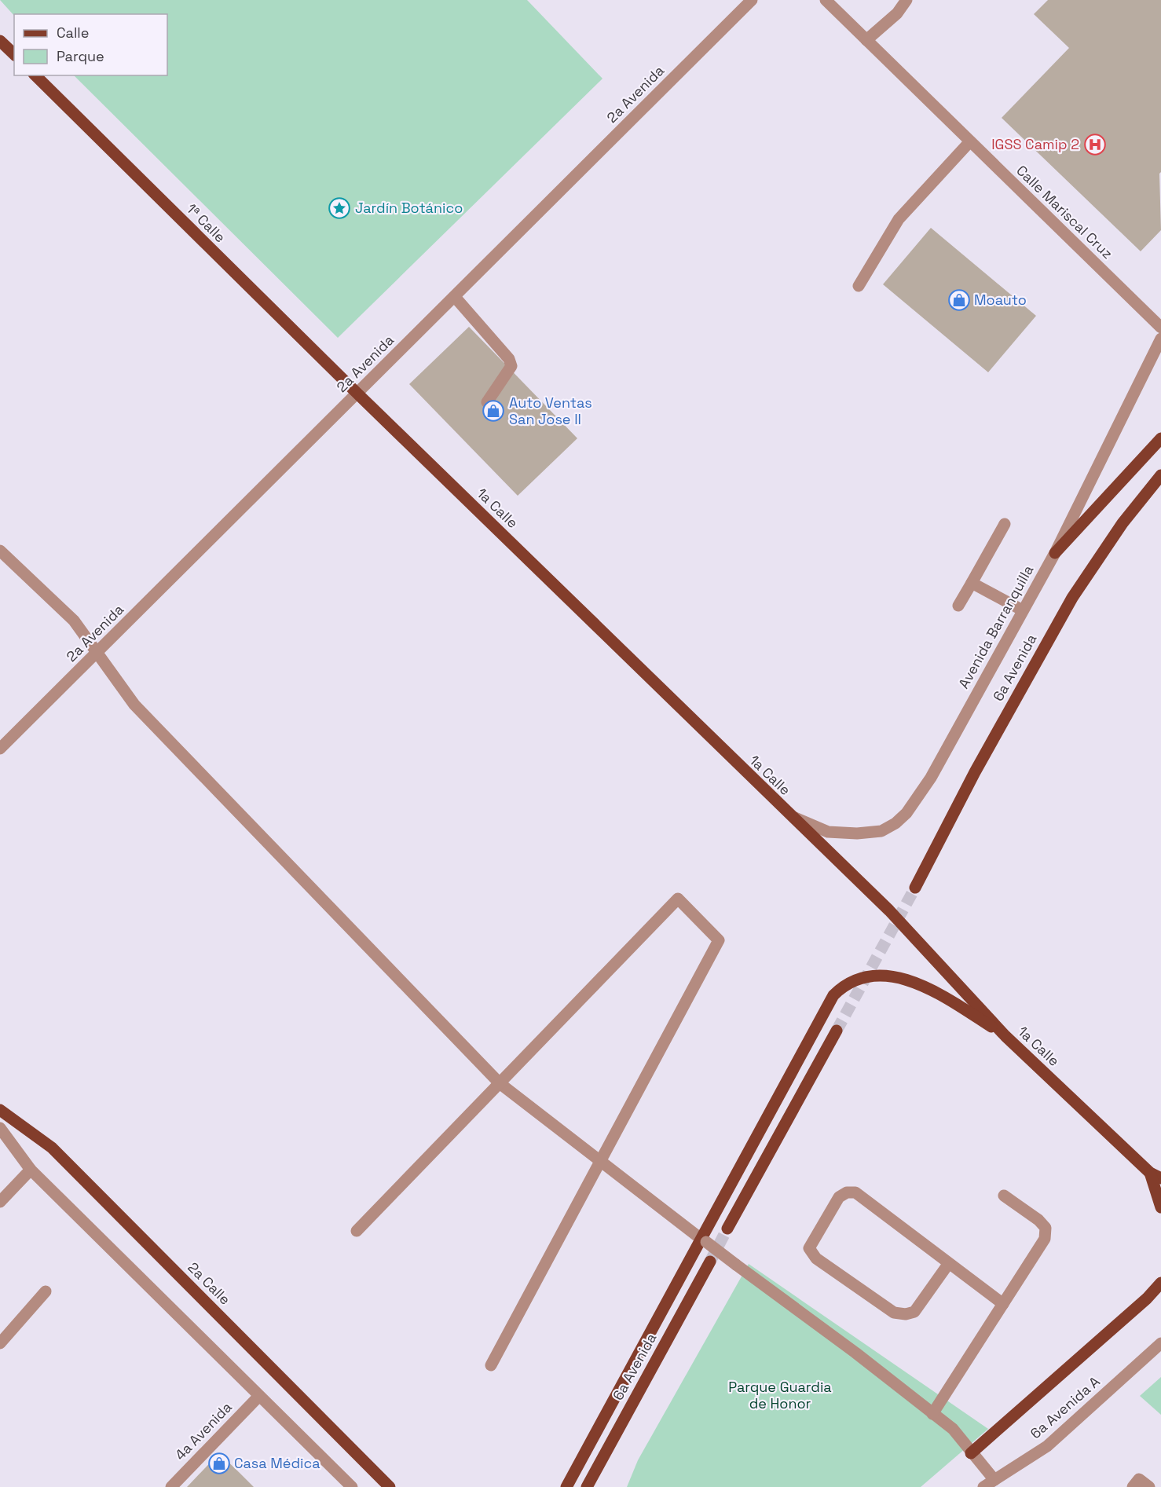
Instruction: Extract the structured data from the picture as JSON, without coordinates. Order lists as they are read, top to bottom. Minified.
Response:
{"streets":{"main road":["1ª Calle","1a Calle","6a Avenida","2a Calle"],"street":["2a Avenida","Calle Mariscal Cruz","Avenida Barranquilla","6a Avenida A","4a Avenida"]},"crossings":[["2a Avenida","1ª Calle"],["2a Avenida","1a Calle"],["1ª Calle","1a Calle"],["1a Calle","Avenida Barranquilla"]],"parks":["Parque Guardia de Honor"],"places":{"hospital":["IGSS Camip 2"],"place":["Jardín Botánico"],"shop":["Moauto","Auto Ventas San Jose II","Casa Médica"]},"legend":["Calle","Parque"]}
